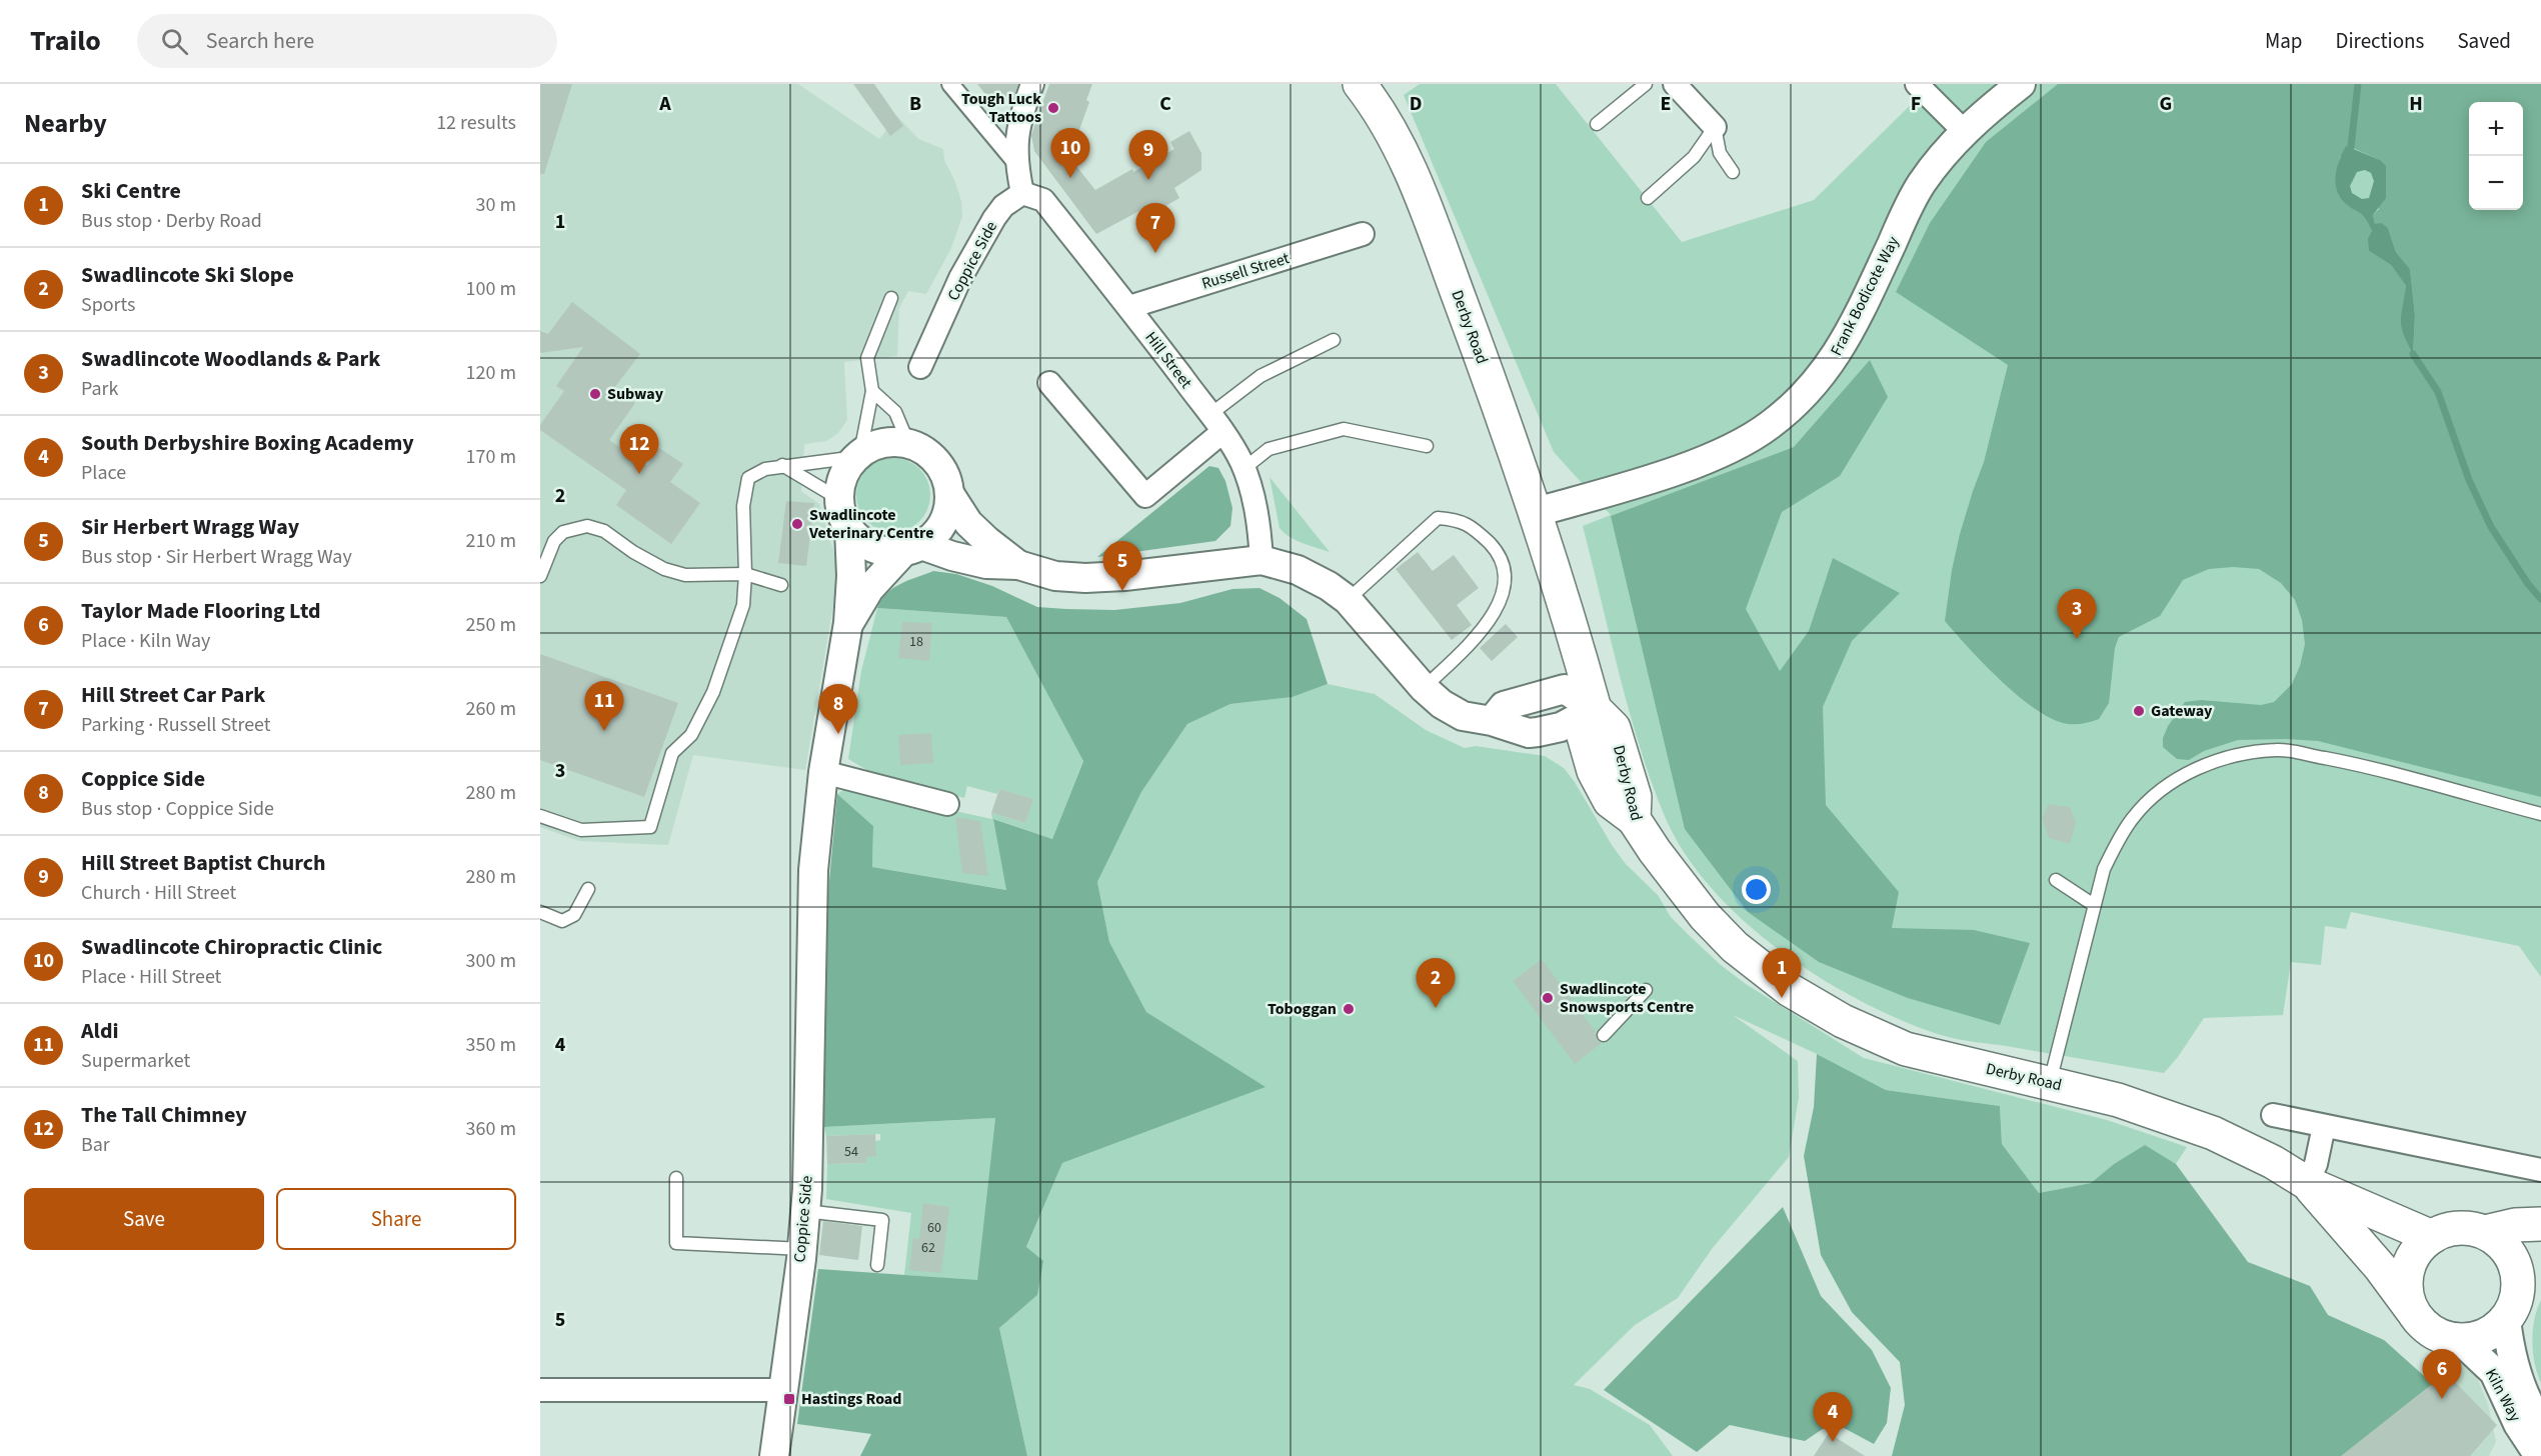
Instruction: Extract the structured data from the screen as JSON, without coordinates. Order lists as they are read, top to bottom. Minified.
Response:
{"streets":{"main road":["Derby Road"],"street":["Coppice Side","Russell Street","Frank Bodicote Way","Hill Street","Kiln Way"]},"crossings":[["Coppice Side","Hill Street"],["Russell Street","Hill Street"],["Frank Bodicote Way","Derby Road"],["Derby Road","Kiln Way"]],"places":{"other":["Tough Luck Tattoos","Subway","Swadlincote Veterinary Centre","Gateway","Swadlincote Snowsports Centre","Toboggan"],"transit":["Hastings Road"]},"house_numbers":["18","54","60","62"],"page":{"header":"Trailo","search":"Search here","nav":["Map","Directions","Saved"],"heading":["Nearby","12 results"],"map_buttons":["+","−"],"pins":["10","9","7","12","5","3","11","8","1","2","6","4"],"list":[{"mark":"1","name":"Ski Centre","note":"Bus stop · Derby Road","value":"30 m"},{"mark":"2","name":"Swadlincote Ski Slope","note":"Sports","value":"100 m"},{"mark":"3","name":"Swadlincote Woodlands & Park","note":"Park","value":"120 m"},{"mark":"4","name":"South Derbyshire Boxing Academy","note":"Place","value":"170 m"},{"mark":"5","name":"Sir Herbert Wragg Way","note":"Bus stop · Sir Herbert Wragg Way","value":"210 m"},{"mark":"6","name":"Taylor Made Flooring Ltd","note":"Place · Kiln Way","value":"250 m"},{"mark":"7","name":"Hill Street Car Park","note":"Parking · Russell Street","value":"260 m"},{"mark":"8","name":"Coppice Side","note":"Bus stop · Coppice Side","value":"280 m"},{"mark":"9","name":"Hill Street Baptist Church","note":"Church · Hill Street","value":"280 m"},{"mark":"10","name":"Swadlincote Chiropractic Clinic","note":"Place · Hill Street","value":"300 m"},{"mark":"11","name":"Aldi","note":"Supermarket","value":"350 m"},{"mark":"12","name":"The Tall Chimney","note":"Bar","value":"360 m"}],"buttons":["Save","Share"]},"grid":{"columns":["A","B","C","D","E","F","G","H"],"rows":["1","2","3","4","5"]}}
